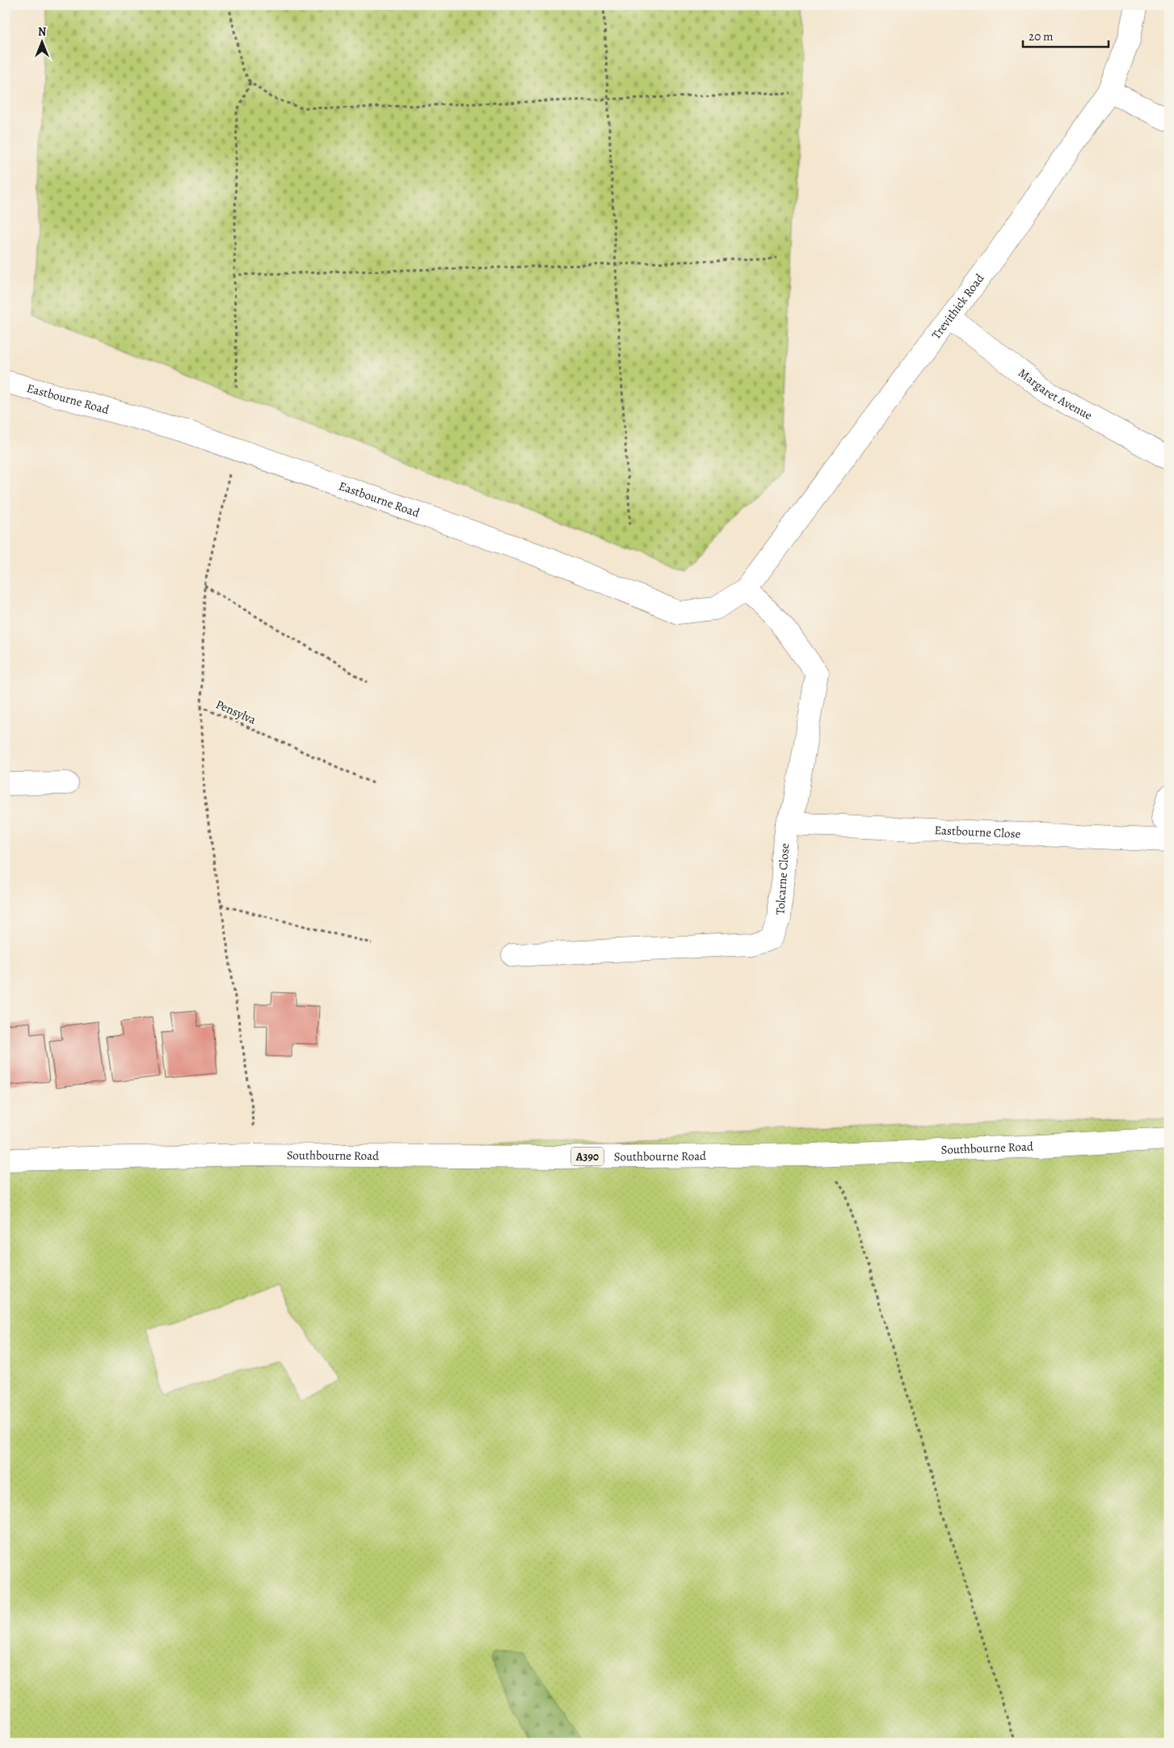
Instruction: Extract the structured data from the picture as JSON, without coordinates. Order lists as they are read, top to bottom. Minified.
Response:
{"streets":{"main road":["Trevithick Road","Margaret Avenue","Eastbourne Road","Eastbourne Close","Tolcarne Close","Southbourne Road","A390"],"path":["Pensylva"]},"crossings":[["Trevithick Road","Margaret Avenue"],["Trevithick Road","Eastbourne Road"],["Trevithick Road","Tolcarne Close"],["Eastbourne Road","Pensylva"],["Eastbourne Road","Tolcarne Close"],["Eastbourne Close","Tolcarne Close"]],"scale_bar":"20 m","north":"top"}
